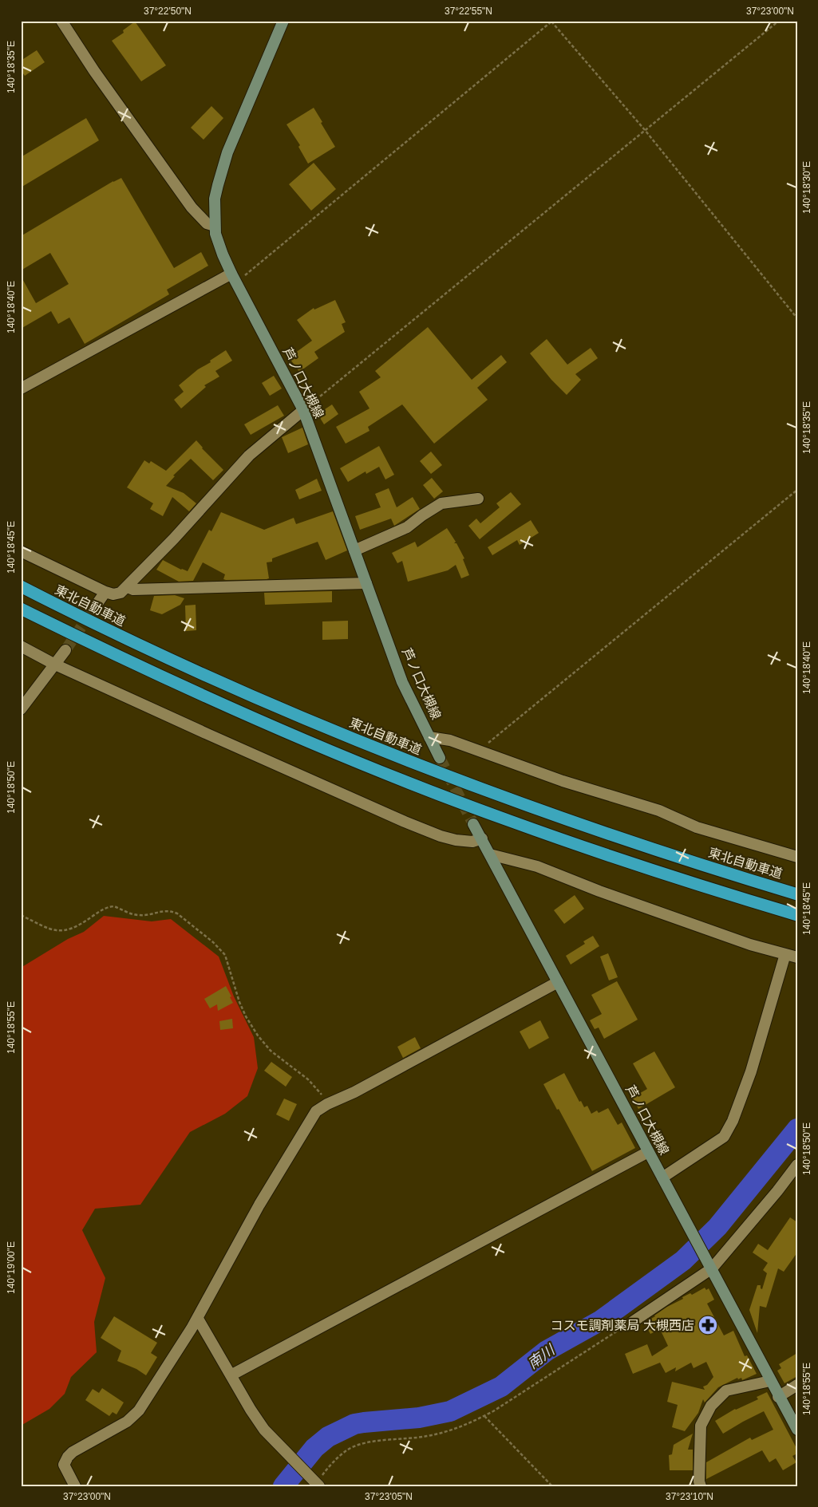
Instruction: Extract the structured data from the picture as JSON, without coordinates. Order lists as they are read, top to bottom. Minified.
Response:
{"streets":{"highway":["東北自動車道"],"main road":["芦ノ口大槻線"]},"water":["南川"],"places":{"pharmacy":["コスモ調剤薬局 大槻西店"]},"coordinates":["37°22'50\"N","37°22'55\"N","37°23'00\"N","140°18'35\"E","140°18'30\"E","140°18'40\"E","140°18'45\"E","140°18'50\"E","140°18'55\"E","140°19'00\"E","37°23'05\"N","37°23'10\"N"]}
